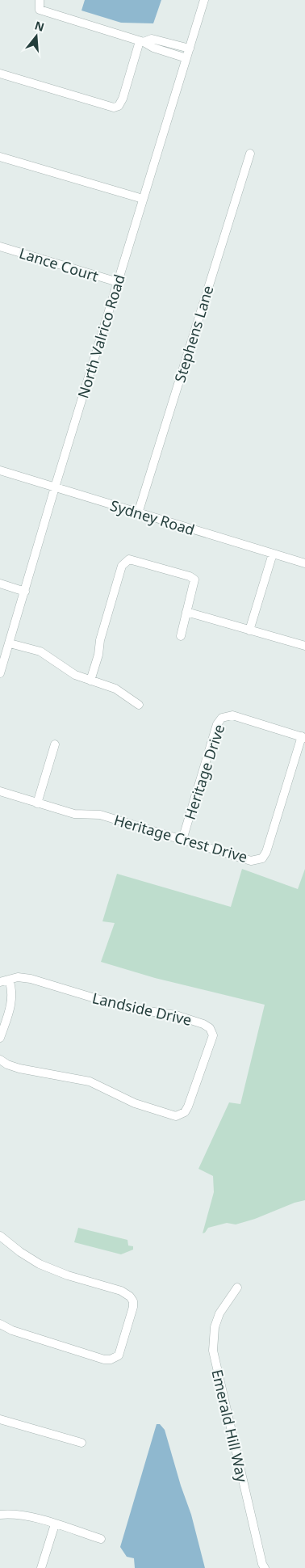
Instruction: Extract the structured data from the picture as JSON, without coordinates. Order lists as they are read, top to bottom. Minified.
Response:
{"streets":{"street":["Lance Court","Stephens Lane","North Valrico Road","Sydney Road","Heritage Drive","Heritage Crest Drive","Landside Drive","Emerald Hill Way"]},"crossings":[["Lance Court","North Valrico Road"],["Stephens Lane","Sydney Road"],["North Valrico Road","Sydney Road"],["Heritage Drive","Heritage Crest Drive"]],"north":"top"}
